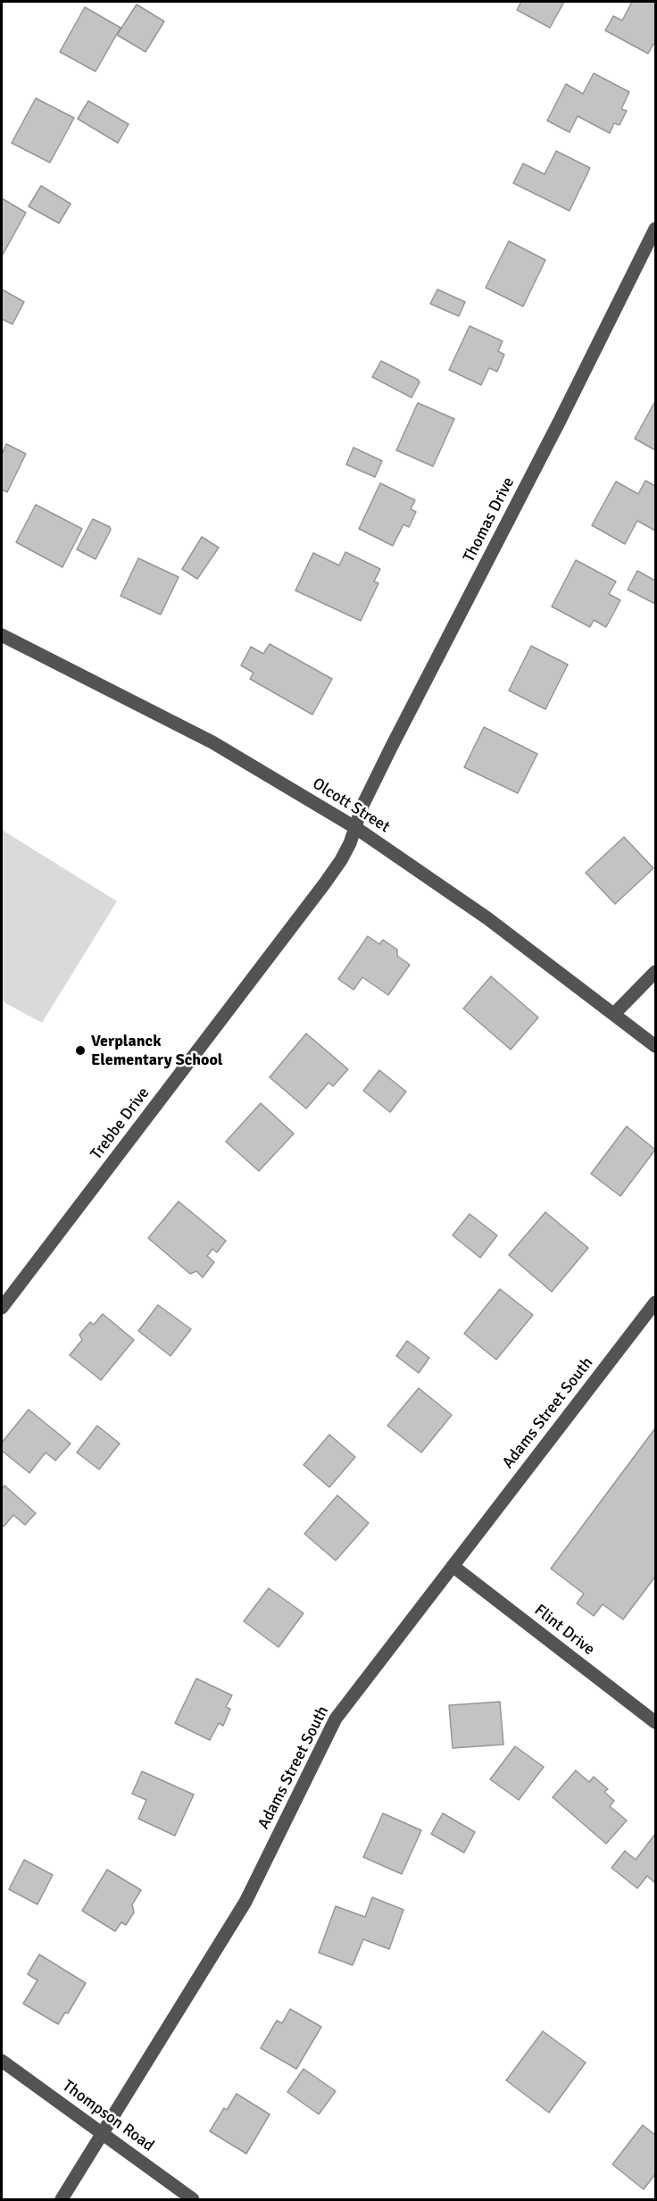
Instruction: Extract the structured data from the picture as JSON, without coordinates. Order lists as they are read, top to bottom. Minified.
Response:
{"streets":{"street":["Thomas Drive","Olcott Street","Trebbe Drive","Adams Street South","Flint Drive","Thompson Road"]},"crossings":[["Thomas Drive","Olcott Street"],["Thomas Drive","Trebbe Drive"],["Olcott Street","Trebbe Drive"],["Adams Street South","Flint Drive"],["Adams Street South","Thompson Road"]],"places":["Verplanck Elementary School"]}
